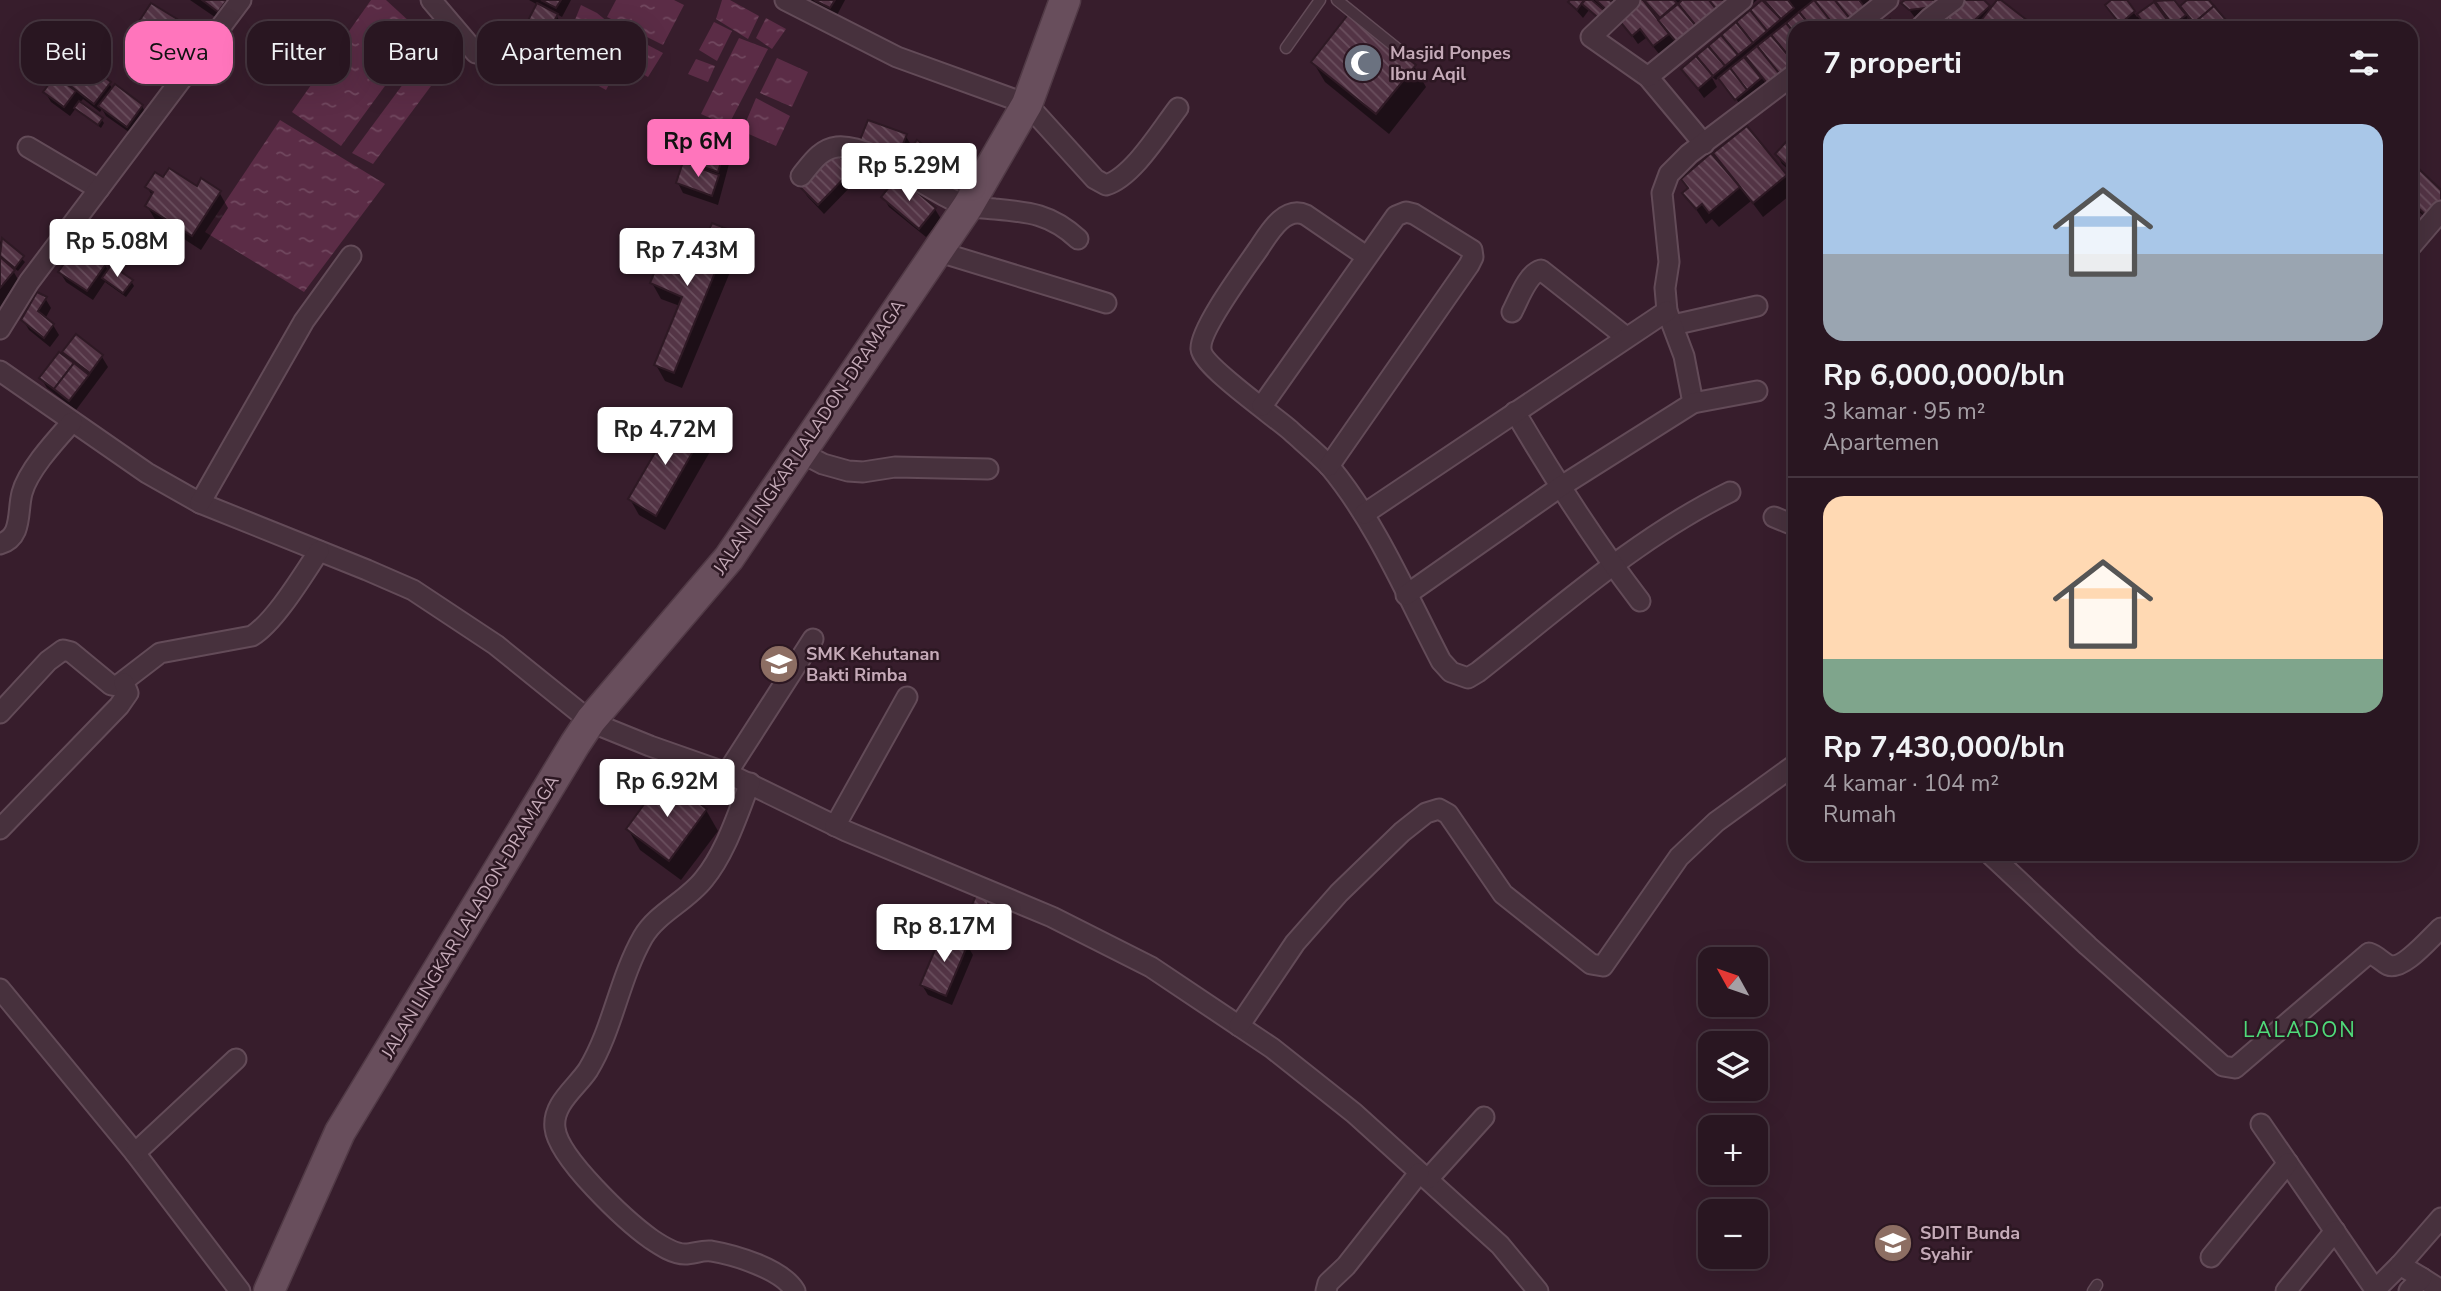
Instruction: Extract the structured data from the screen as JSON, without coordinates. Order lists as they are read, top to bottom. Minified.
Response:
{"streets":{"main road":["JALAN LINGKAR LALADON-DRAMAGA"]},"districts":["LALADON"],"places":{"mosque":["Masjid Ponpes Ibnu Aqil"],"school or university":["SMK Kehutanan Bakti Rimba","SDIT Bunda Syahir"]},"north":"top left","page":{"chip":["Beli","Sewa","Filter","Baru","Apartemen"],"heading":"7 properti","list":[{"name":"Rp 6,000,000/bln","note":"3 kamar · 95 m² · Apartemen"},{"name":"Rp 7,430,000/bln","note":"4 kamar · 104 m² · Rumah"}],"price":["Rp 6M","Rp 5.29M","Rp 5.08M","Rp 7.43M","Rp 4.72M","Rp 6.92M","Rp 8.17M"],"map_buttons":["+","−"]}}
